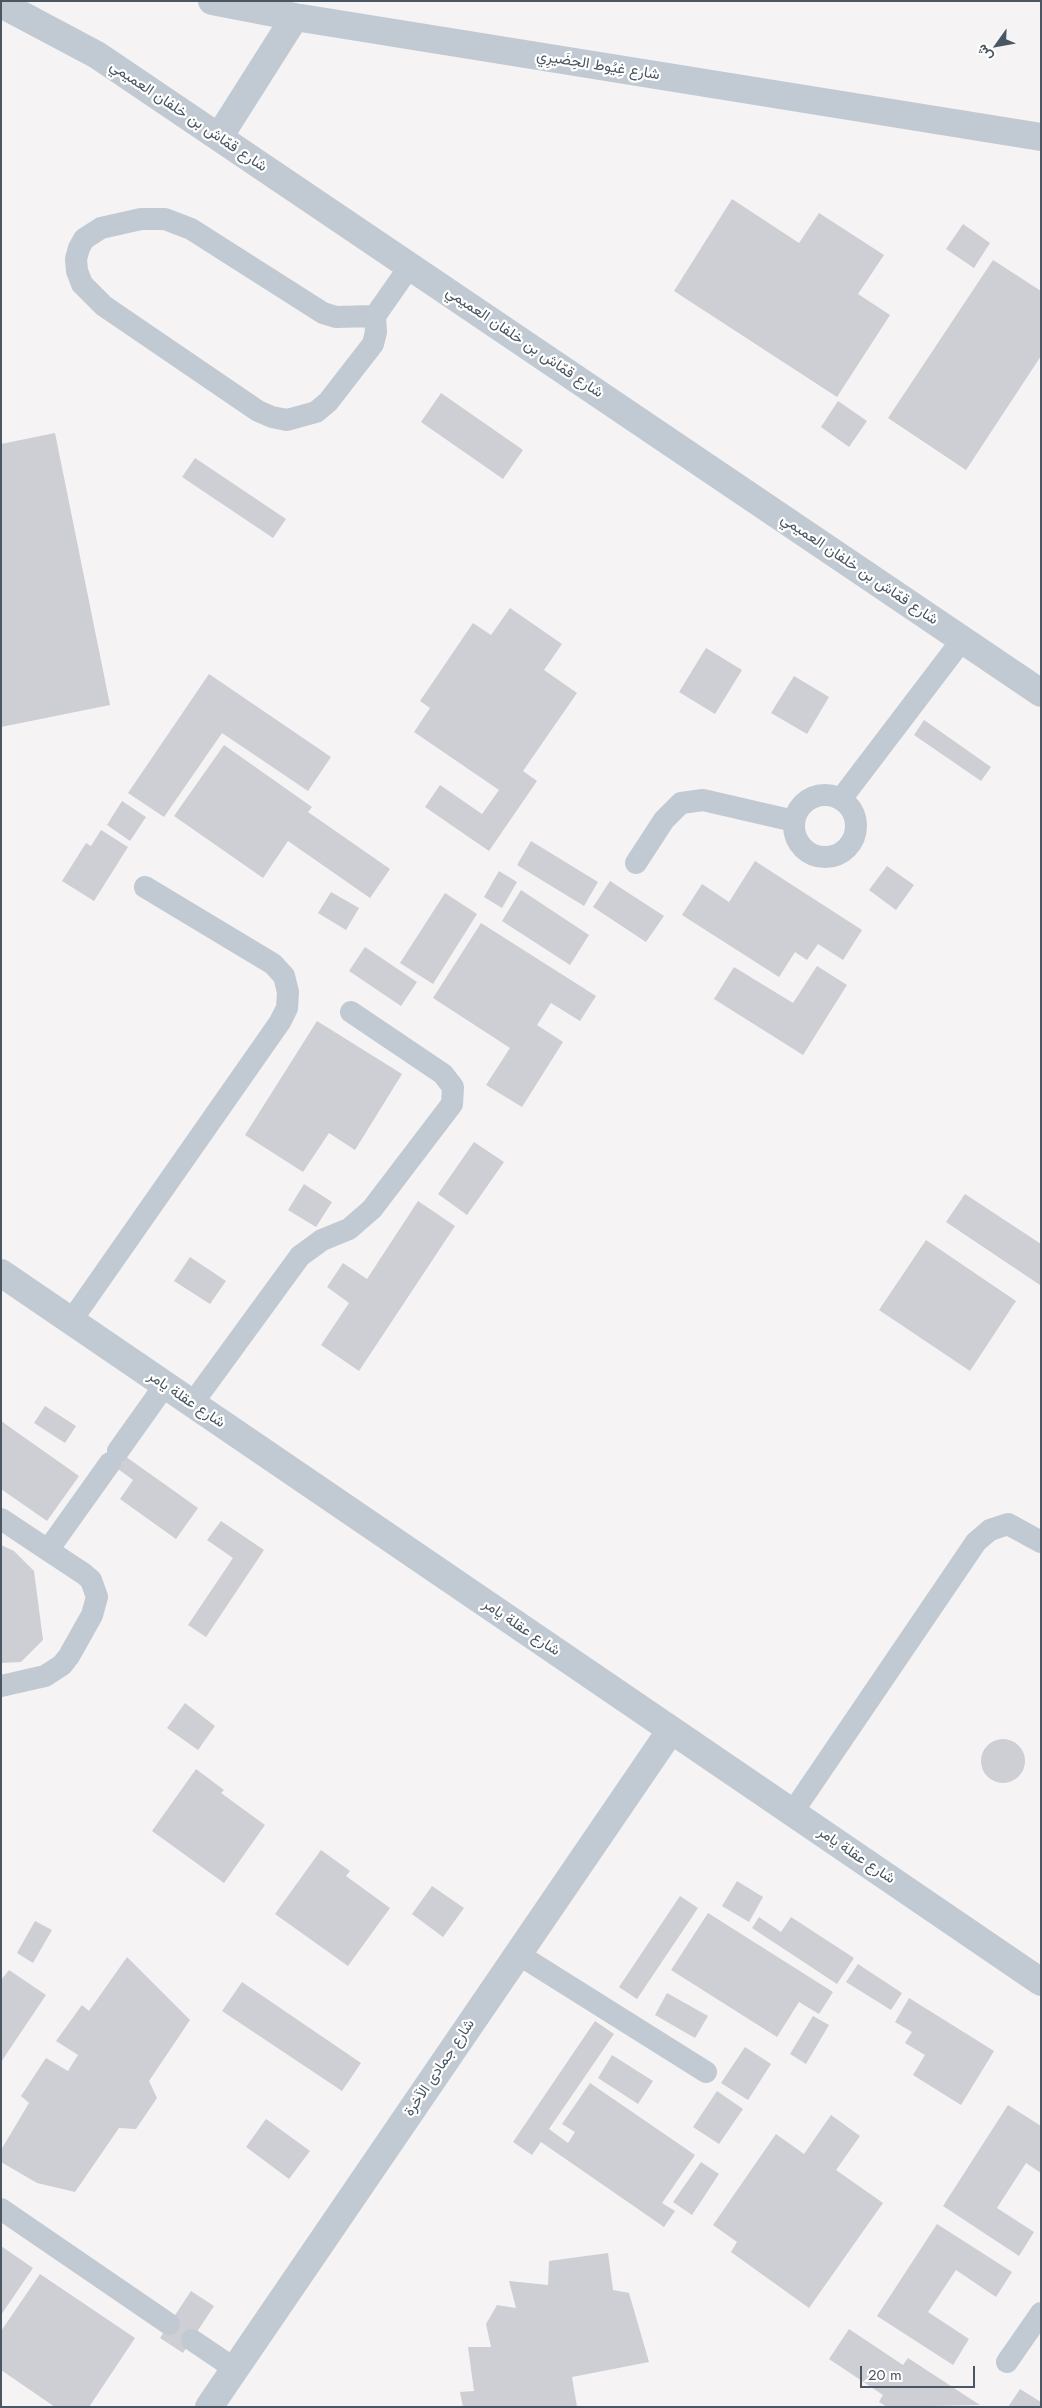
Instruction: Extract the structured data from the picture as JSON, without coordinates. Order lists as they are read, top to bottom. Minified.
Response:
{"streets":{"street":["شارع غِيُوط الحِضَيرِي","شارع قمّاش بن خلفان العميمي","شارع عقلة يامر","شارع جمادى الآخرة"]},"crossings":[["شارع عقلة يامر","شارع جمادى الآخرة"]],"scale_bar":"20 m","north":"bottom left"}
